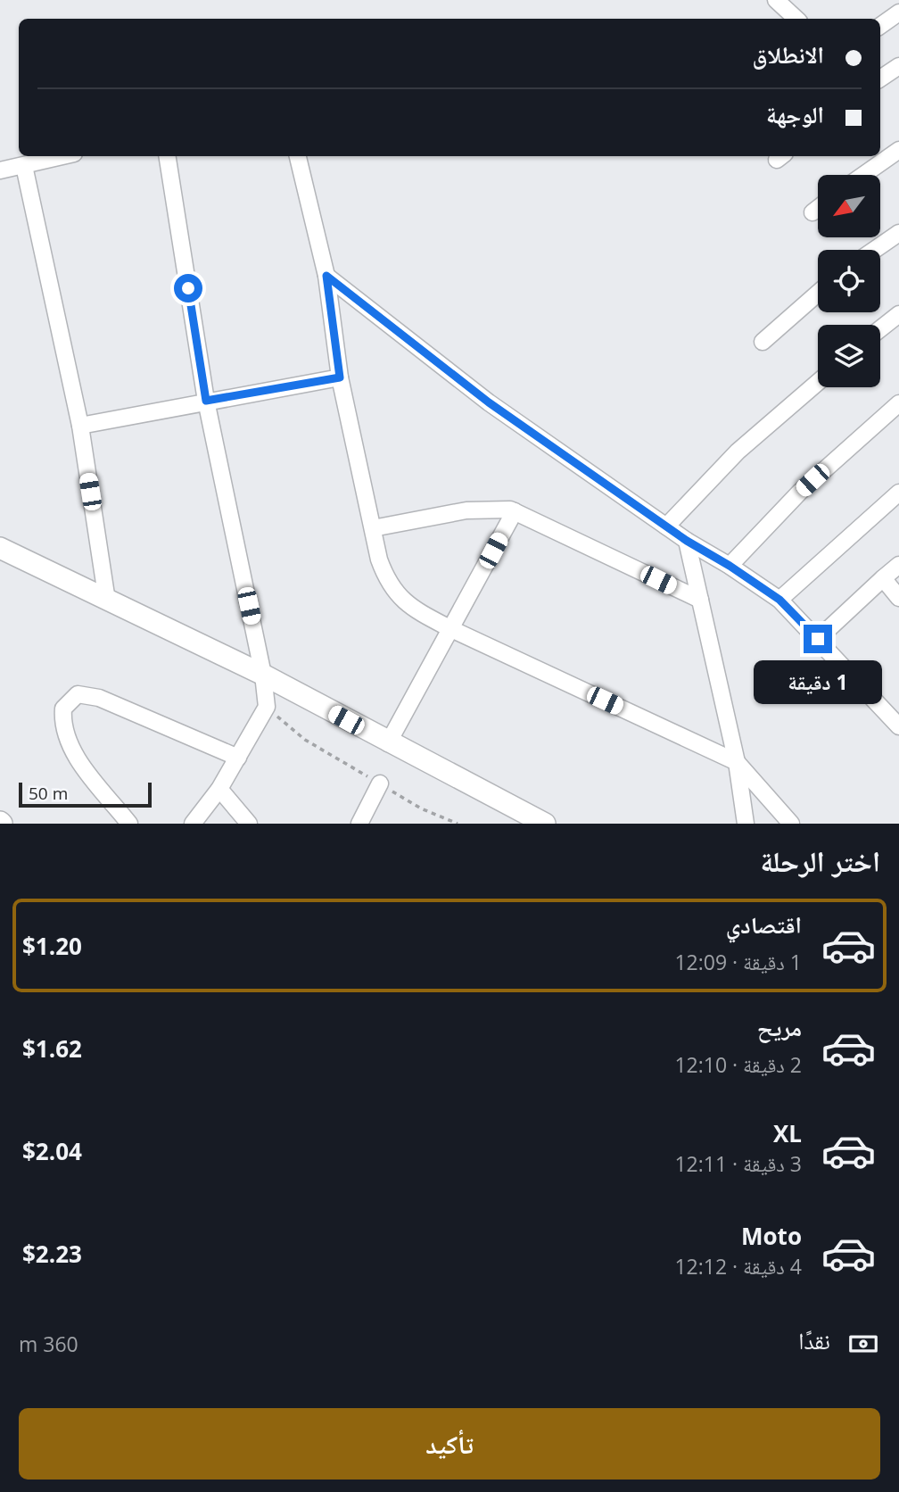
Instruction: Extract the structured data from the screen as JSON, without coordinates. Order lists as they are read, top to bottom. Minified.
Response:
{"scale_bar":"50 m","north":"bottom left","page":{"banner":["الانطلاق","الوجهة"],"bubble":"1 دقيقة","scale":"50 m","heading":"اختر الرحلة","list":[{"name":"اقتصادي","note":"1 دقيقة · 12:09","value":"$1.20"},{"name":"مريح","note":"2 دقيقة · 12:10","value":"$1.62"},{"name":"XL","note":"3 دقيقة · 12:11","value":"$2.04"},{"name":"Moto","note":"4 دقيقة · 12:12","value":"$2.23"}],"pay":["نقدًا","360 m"],"buttons":"تأكيد"}}
